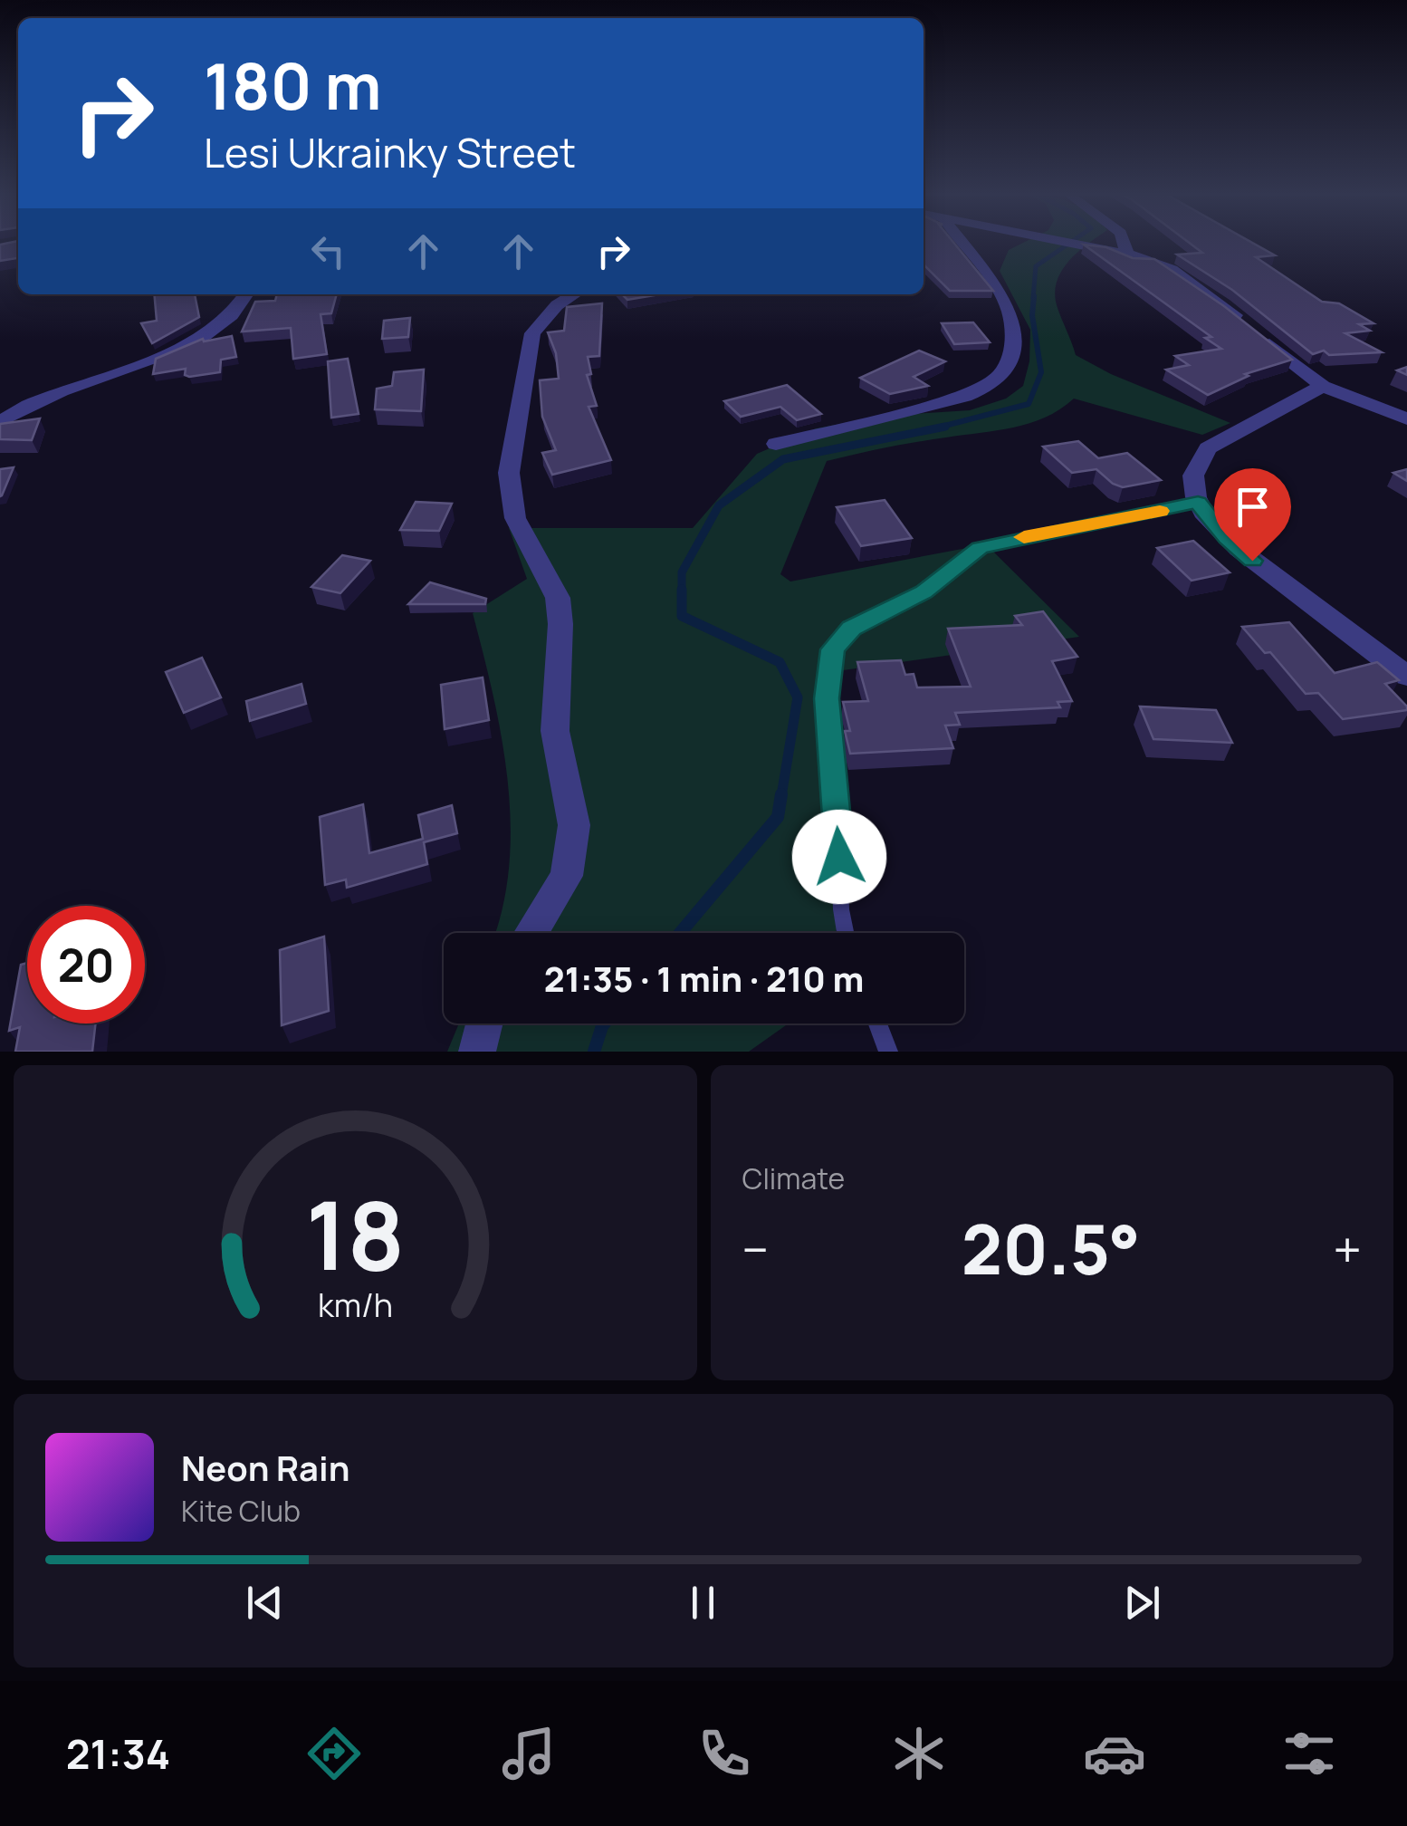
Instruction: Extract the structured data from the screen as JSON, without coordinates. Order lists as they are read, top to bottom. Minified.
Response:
{"page":{"turn":["180 m","Lesi Ukrainky Street"],"limit":"20","trip":"21:35 · 1 min · 210 m","tile":"Climate","heat":["−","20.5°","+"],"song":["Neon Rain","Kite Club"],"tabs":"21:34","gauge":["18","km/h"]}}
